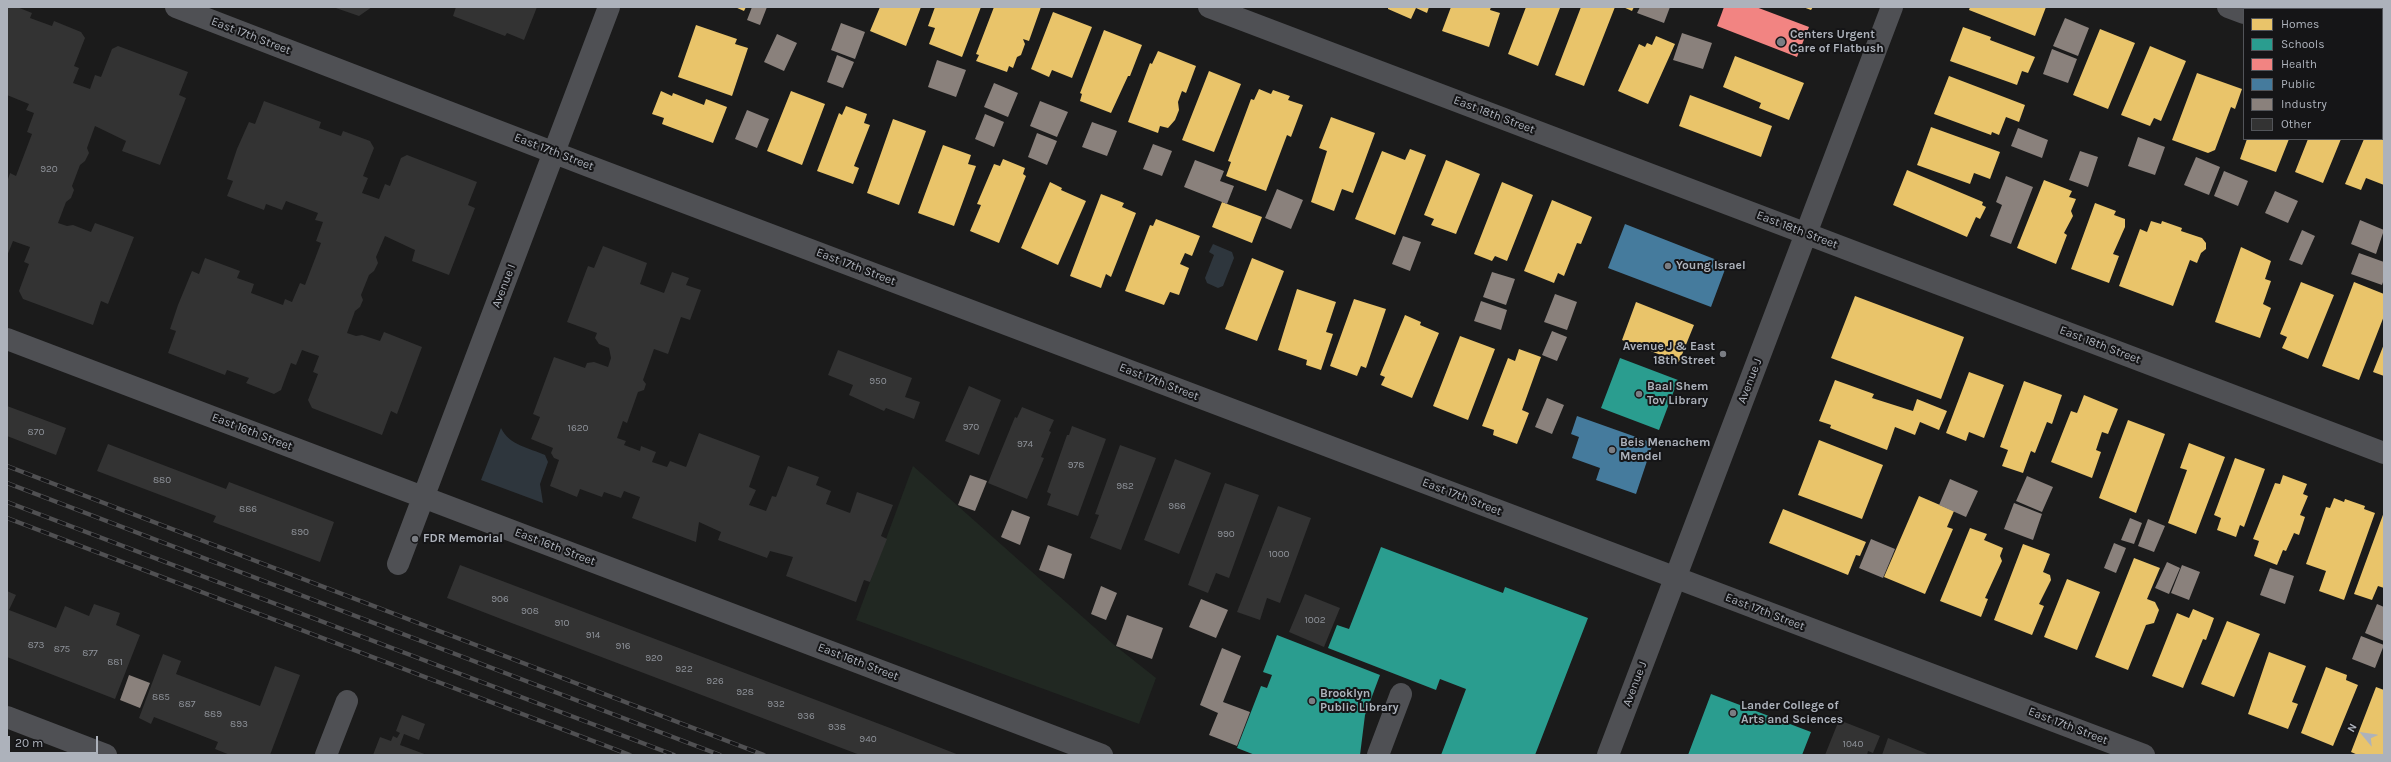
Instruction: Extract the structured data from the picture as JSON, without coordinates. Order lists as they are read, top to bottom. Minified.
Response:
{"streets":{"street":["East 17th Street","East 18th Street","Avenue I","Avenue J","East 16th Street"]},"crossings":[["East 17th Street","Avenue I"],["East 17th Street","Avenue J"],["East 18th Street","Avenue J"],["Avenue I","East 16th Street"]],"places":["Centers Urgent Care of Flatbush","Young Israel","Avenue J & East 18th Street","Baal Shem Tov Library","Beis Menachem Mendel","FDR Memorial","Brooklyn Public Library","Lander College of Arts and Sciences"],"house_numbers":["920","950","970","1620","870","974","978","880","982","986","886","890","990","1000","906","908","1002","910","914","873","916","875","877","920","881","922","926","928","885","887","932","889","936","893","938","940","1040"],"legend":["Homes","Schools","Health","Public","Industry","Other"],"scale_bar":"20 m","north":"top left"}
